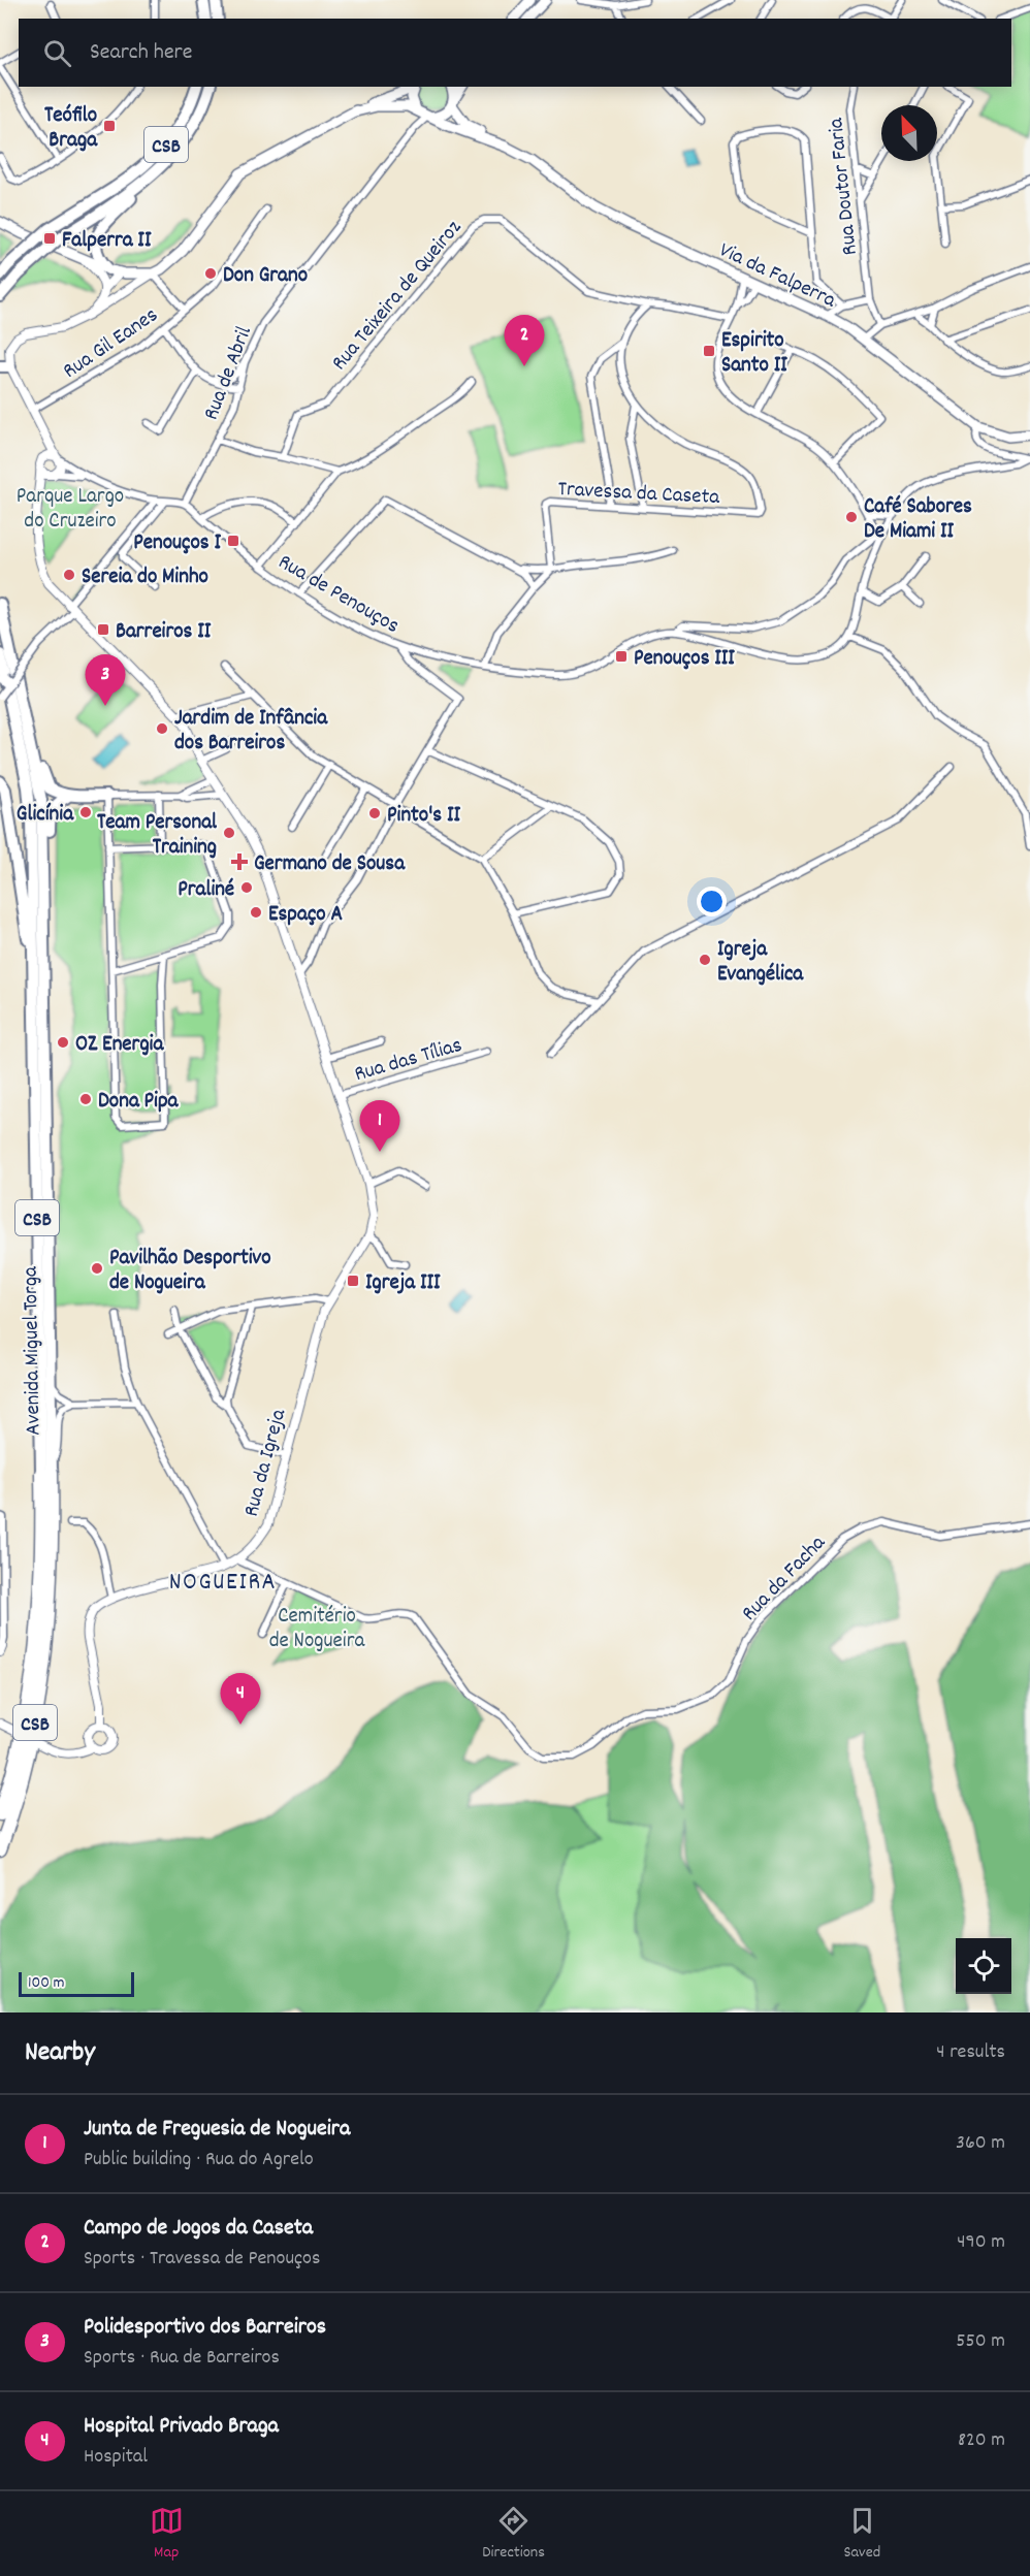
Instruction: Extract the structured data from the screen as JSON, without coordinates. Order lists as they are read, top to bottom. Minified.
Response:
{"streets":{"highway":["CSB","Avenida Miguel Torga"],"main road":["Via da Falperra"],"street":["Rua Doutor Faria","Rua Teixeira de Queiroz","Rua Gil Eanes","Rua de Abril","Travessa da Caseta","Rua de Penouços","Rua das Tílias","Rua da Igreja","Rua da Facha"]},"crossings":[["CSB","Avenida Miguel Torga"],["Via da Falperra","Rua de Abril"],["Rua de Abril","Rua de Penouços"],["Rua das Tílias","Rua da Igreja"],["Rua da Igreja","Rua da Facha"]],"districts":["NOGUEIRA"],"parks":["Parque Largo do Cruzeiro","Cemitério de Nogueira"],"places":{"transit":["Teófilo Braga","Falperra II","Espirito Santo II","Penouços I","Barreiros II","Penouços III","Igreja III"],"other":["Don Grano","Café Sabores De Miami II","Sereia do Minho","Jardim de Infância dos Barreiros","Glicínia","Pinto's II","Team Personal Training","Praliné","Espaço A","Igreja Evangélica","OZ Energia","Dona Pipa","Pavilhão Desportivo de Nogueira"],"health":["Germano de Sousa"]},"scale_bar":"100 m","north":"top left","page":{"search":"Search here","pins":["2","3","1","4"],"scale":"100 m","heading":["Nearby","4 results"],"list":[{"mark":"1","name":"Junta de Freguesia de Nogueira","note":"Public building · Rua do Agrelo","value":"360 m"},{"mark":"2","name":"Campo de Jogos da Caseta","note":"Sports · Travessa de Penouços","value":"490 m"},{"mark":"3","name":"Polidesportivo dos Barreiros","note":"Sports · Rua de Barreiros","value":"550 m"},{"mark":"4","name":"Hospital Privado Braga","note":"Hospital","value":"820 m"}],"nav":["Map","Directions","Saved"]}}
